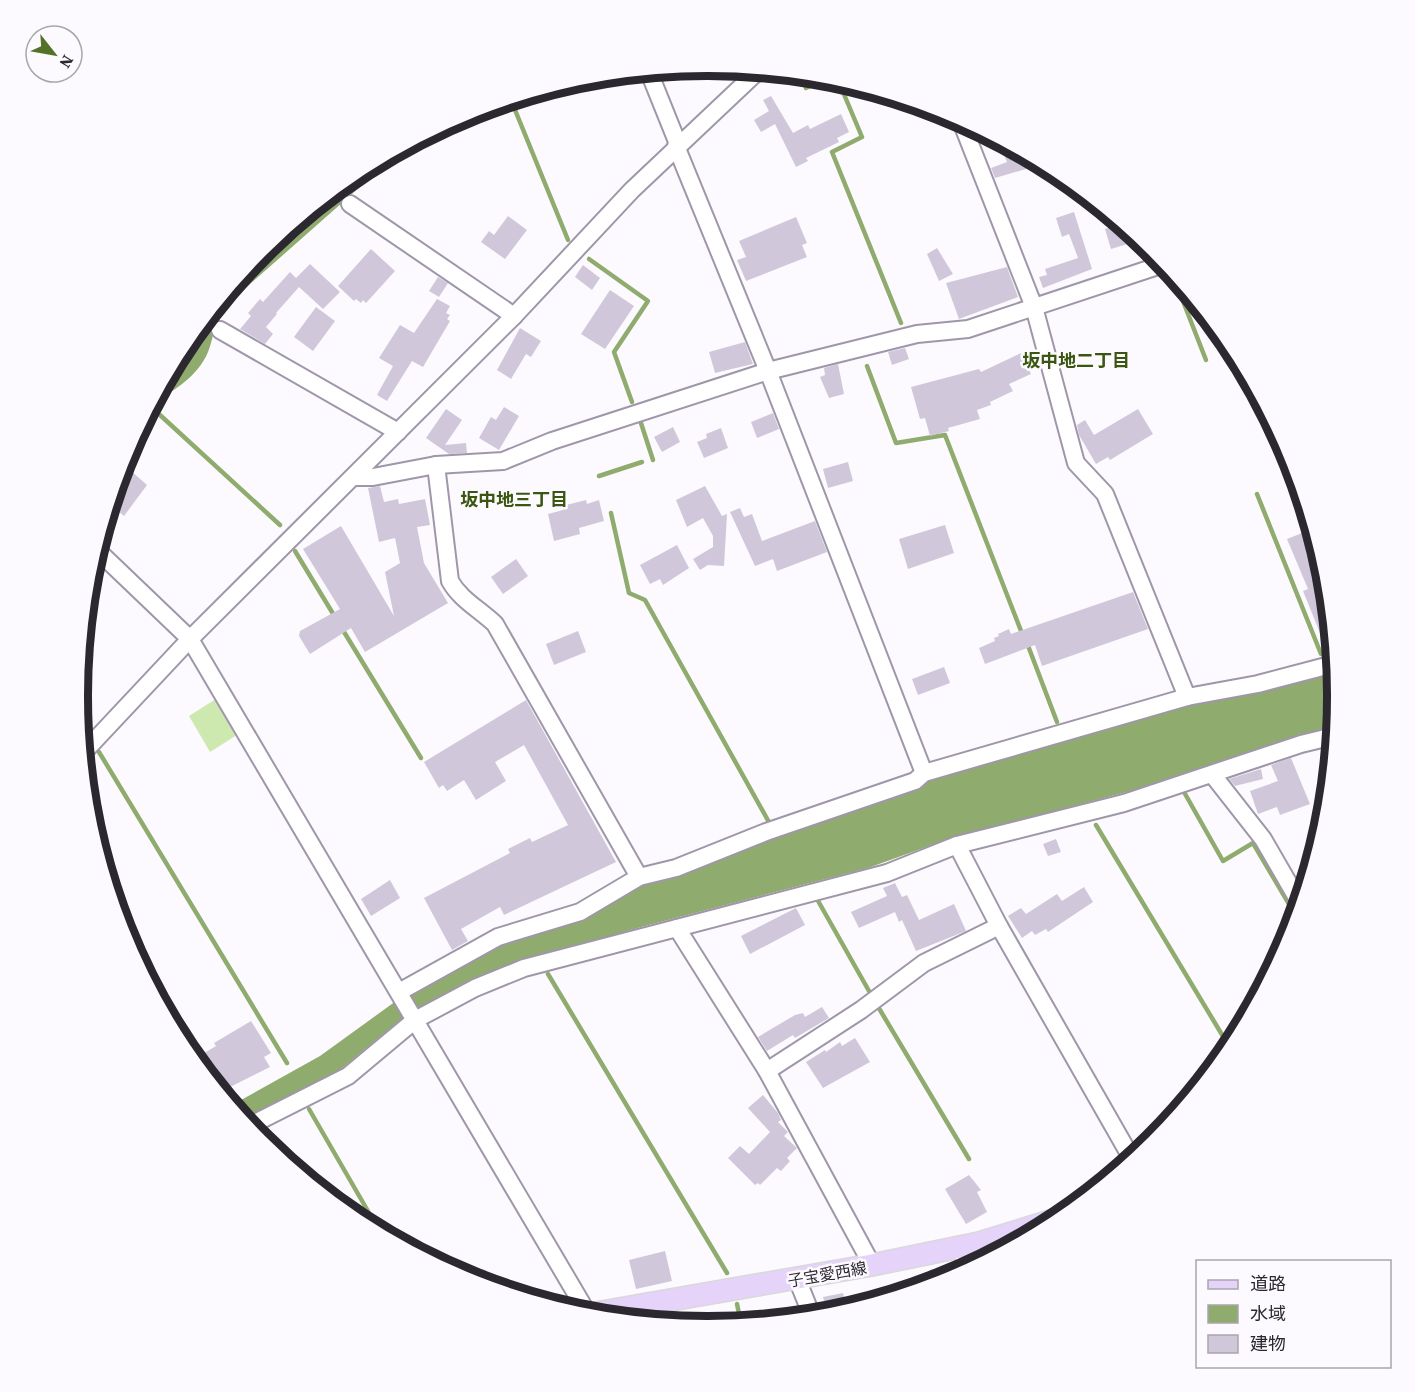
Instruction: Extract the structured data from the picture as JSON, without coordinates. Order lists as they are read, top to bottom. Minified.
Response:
{"streets":{"main road":["子宝愛西線"]},"districts":["坂中地二丁目","坂中地三丁目"],"legend":["道路","水域","建物"],"north":"bottom right"}
